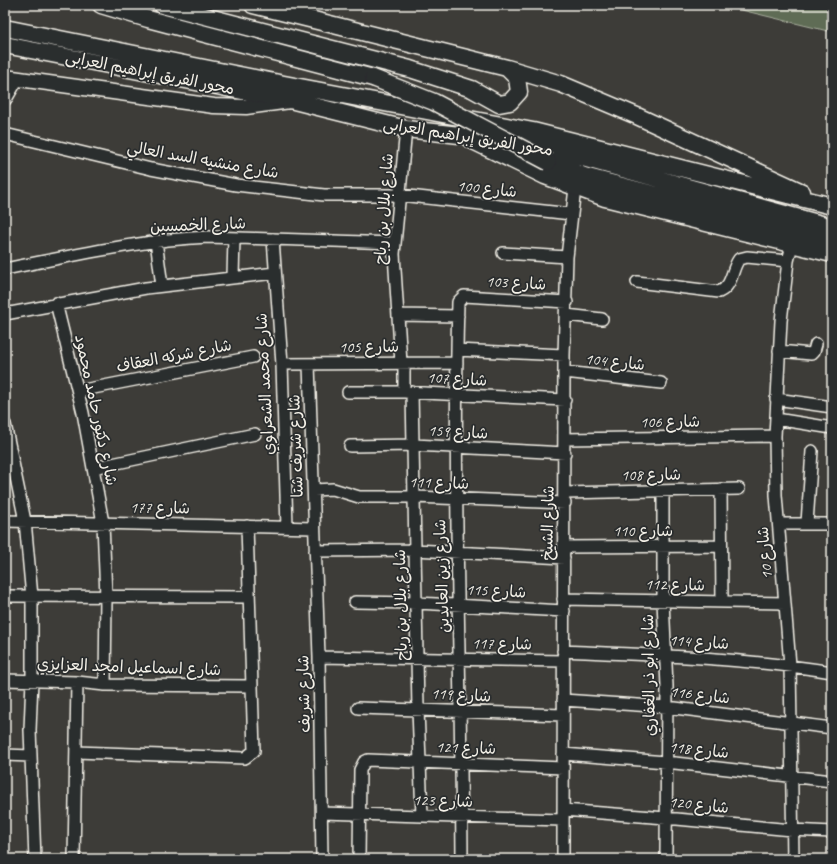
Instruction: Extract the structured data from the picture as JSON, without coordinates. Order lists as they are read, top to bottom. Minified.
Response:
{"streets":{"main road":["محور الفريق إبراهيم العرابى"],"street":["شارع منشيه السد العالي","شارع 100","شارع بلال بن رباح","شارع الخمسين","شارع 103","شارع 105","شارع شركه العقاف","شارع 104","شارع 107","شارع محمد الشعراوي","شارع دكتور حامد محمود","شارع 106","شارع 159","شارع شريف شتا","شارع 108","شارع 111","شارع 177","شارع الشيخ","شارع 110","شارع 10","شارع زين العابدين","شارع 112","شارع 115","شارع 114","شارع 117","شارع اسماعيل امجد العزايزي","شارع ابو ذر الغفاري","شارع شريف","شارع 119","شارع 116","شارع 121","شارع 118","شارع 123","شارع 120"]},"crossings":[["محور الفريق إبراهيم العرابى","شارع بلال بن رباح"],["شارع منشيه السد العالي","شارع 100"],["شارع منشيه السد العالي","شارع بلال بن رباح"],["شارع 100","شارع بلال بن رباح"],["شارع 100","شارع الشيخ"],["شارع بلال بن رباح","شارع الخمسين"],["شارع بلال بن رباح","شارع 105"],["شارع بلال بن رباح","شارع 107"],["شارع بلال بن رباح","شارع 159"],["شارع بلال بن رباح","شارع 111"],["شارع بلال بن رباح","شارع 110"],["شارع بلال بن رباح","شارع 115"],["شارع بلال بن رباح","شارع 117"],["شارع بلال بن رباح","شارع 119"],["شارع بلال بن رباح","شارع 121"],["شارع بلال بن رباح","شارع 123"],["شارع الخمسين","شارع محمد الشعراوي"],["شارع 103","شارع الشيخ"],["شارع 103","شارع زين العابدين"],["شارع 105","شارع محمد الشعراوي"],["شارع 105","شارع شريف شتا"],["شارع 105","شارع زين العابدين"],["شارع شركه العقاف","شارع دكتور حامد محمود"],["شارع 104","شارع الشيخ"],["شارع 107","شارع الشيخ"],["شارع 107","شارع زين العابدين"],["شارع محمد الشعراوي","شارع 177"],["شارع دكتور حامد محمود","شارع 177"],["شارع دكتور حامد محمود","شارع اسماعيل امجد العزايزي"],["شارع 106","شارع الشيخ"],["شارع 106","شارع 10"],["شارع 159","شارع الشيخ"],["شارع 159","شارع زين العابدين"],["شارع شريف شتا","شارع 111"],["شارع شريف شتا","شارع 177"],["شارع شريف شتا","شارع شريف"],["شارع 108","شارع 111"],["شارع 108","شارع الشيخ"],["شارع 108","شارع ابو ذر الغفاري"],["شارع 111","شارع الشيخ"],["شارع 111","شارع زين العابدين"],["شارع 177","شارع شريف"],["شارع الشيخ","شارع 110"],["شارع الشيخ","شارع 112"],["شارع الشيخ","شارع 115"],["شارع الشيخ","شارع 114"],["شارع الشيخ","شارع 117"],["شارع الشيخ","شارع 119"],["شارع الشيخ","شارع 116"],["شارع الشيخ","شارع 121"],["شارع الشيخ","شارع 118"],["شارع الشيخ","شارع 123"],["شارع الشيخ","شارع 120"],["شارع 110","شارع زين العابدين"],["شارع 110","شارع ابو ذر الغفاري"],["شارع 110","شارع شريف"],["شارع 10","شارع 112"],["شارع 10","شارع 114"],["شارع 10","شارع 116"],["شارع 10","شارع 118"],["شارع 10","شارع 120"],["شارع زين العابدين","شارع 115"],["شارع زين العابدين","شارع 117"],["شارع زين العابدين","شارع 119"],["شارع زين العابدين","شارع 121"],["شارع زين العابدين","شارع 123"],["شارع 112","شارع ابو ذر الغفاري"],["شارع 114","شارع 117"],["شارع 114","شارع ابو ذر الغفاري"],["شارع 117","شارع شريف"],["شارع ابو ذر الغفاري","شارع 116"],["شارع ابو ذر الغفاري","شارع 118"],["شارع ابو ذر الغفاري","شارع 120"],["شارع شريف","شارع 123"],["شارع 121","شارع 123"],["شارع 123","شارع 120"]]}
